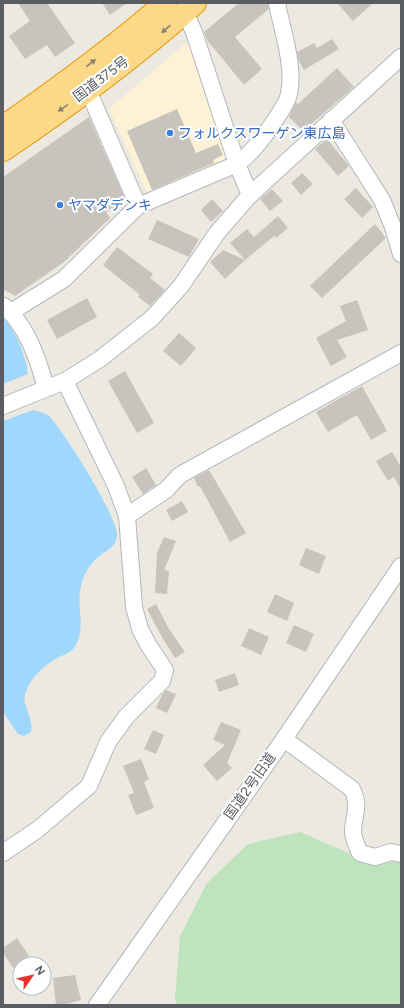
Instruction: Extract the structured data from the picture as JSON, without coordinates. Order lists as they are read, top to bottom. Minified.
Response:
{"streets":{"highway":["国道375号"],"street":["国道2号旧道"]},"places":["フォルクスワーゲン東広島","ヤマダデンキ"],"north":"top right"}
